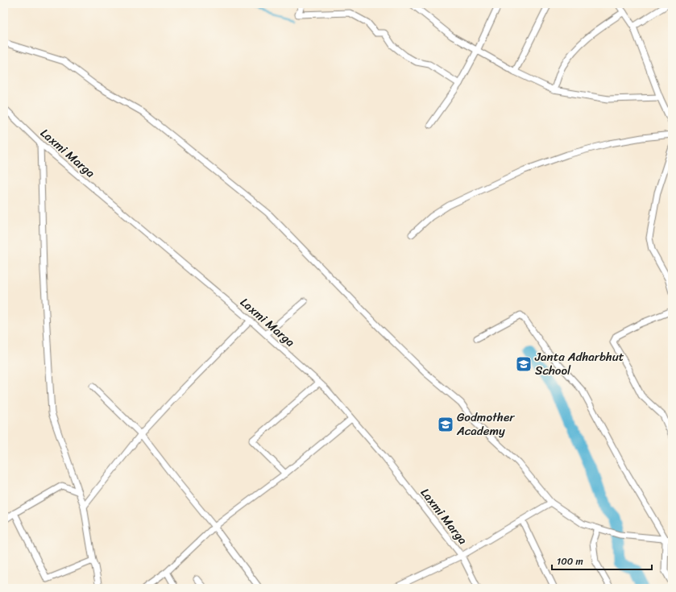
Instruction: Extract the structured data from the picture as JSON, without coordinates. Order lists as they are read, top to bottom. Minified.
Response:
{"streets":{"street":["Laxmi Marga"]},"places":{"school or university":["Janta Adharbhut School","Godmother Academy"]},"scale_bar":"100 m"}
